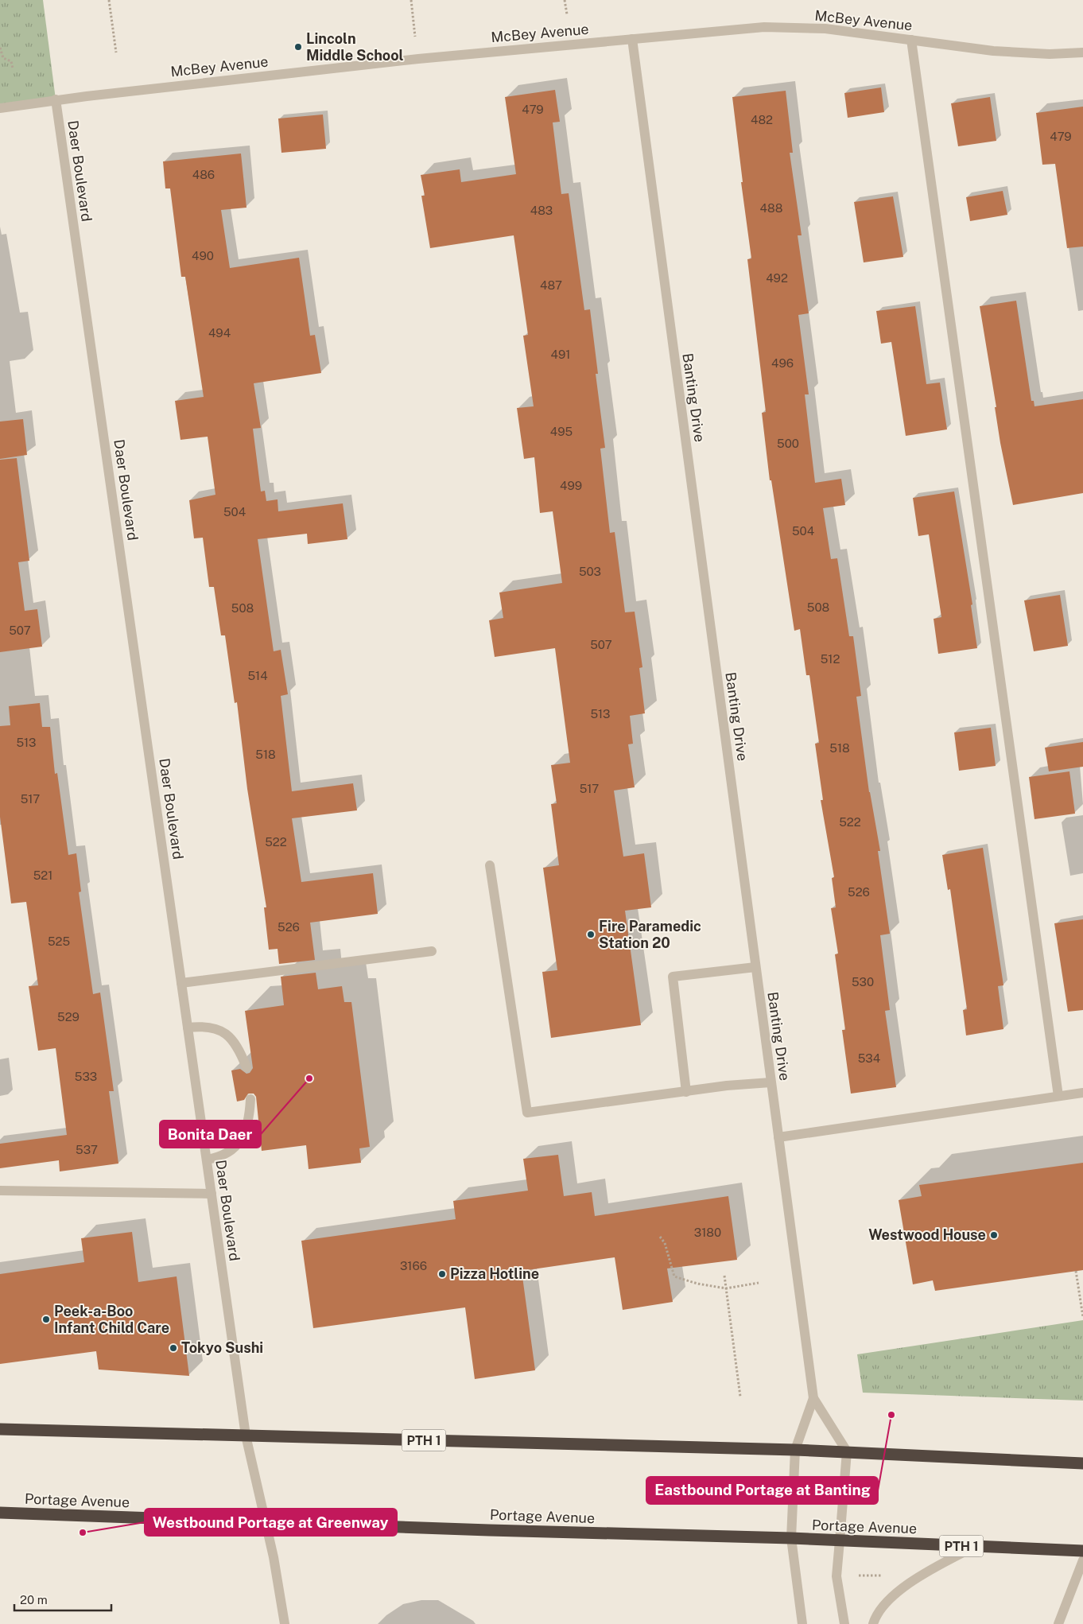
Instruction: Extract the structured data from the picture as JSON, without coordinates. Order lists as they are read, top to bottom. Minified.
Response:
{"streets":{"highway":["PTH 1","Portage Avenue"],"street":["McBey Avenue","Daer Boulevard","Banting Drive"]},"crossings":[["McBey Avenue","Daer Boulevard"],["McBey Avenue","Banting Drive"],["Daer Boulevard","PTH 1"],["Daer Boulevard","Portage Avenue"],["Banting Drive","PTH 1"],["Banting Drive","Portage Avenue"]],"places":["Lincoln Middle School","Fire Paramedic Station 20","Bonita Daer","Westwood House","Pizza Hotline","Peek-a-Boo Infant Child Care","Tokyo Sushi","Eastbound Portage at Banting","Westbound Portage at Greenway"],"house_numbers":["479","482","479","486","488","483","490","492","487","494","491","496","495","500","499","504","504","503","508","508","507","507","512","514","513","513","518","518","517","517","522","522","521","526","526","525","530","529","534","533","537","3180","3166"],"scale_bar":"20 m"}
